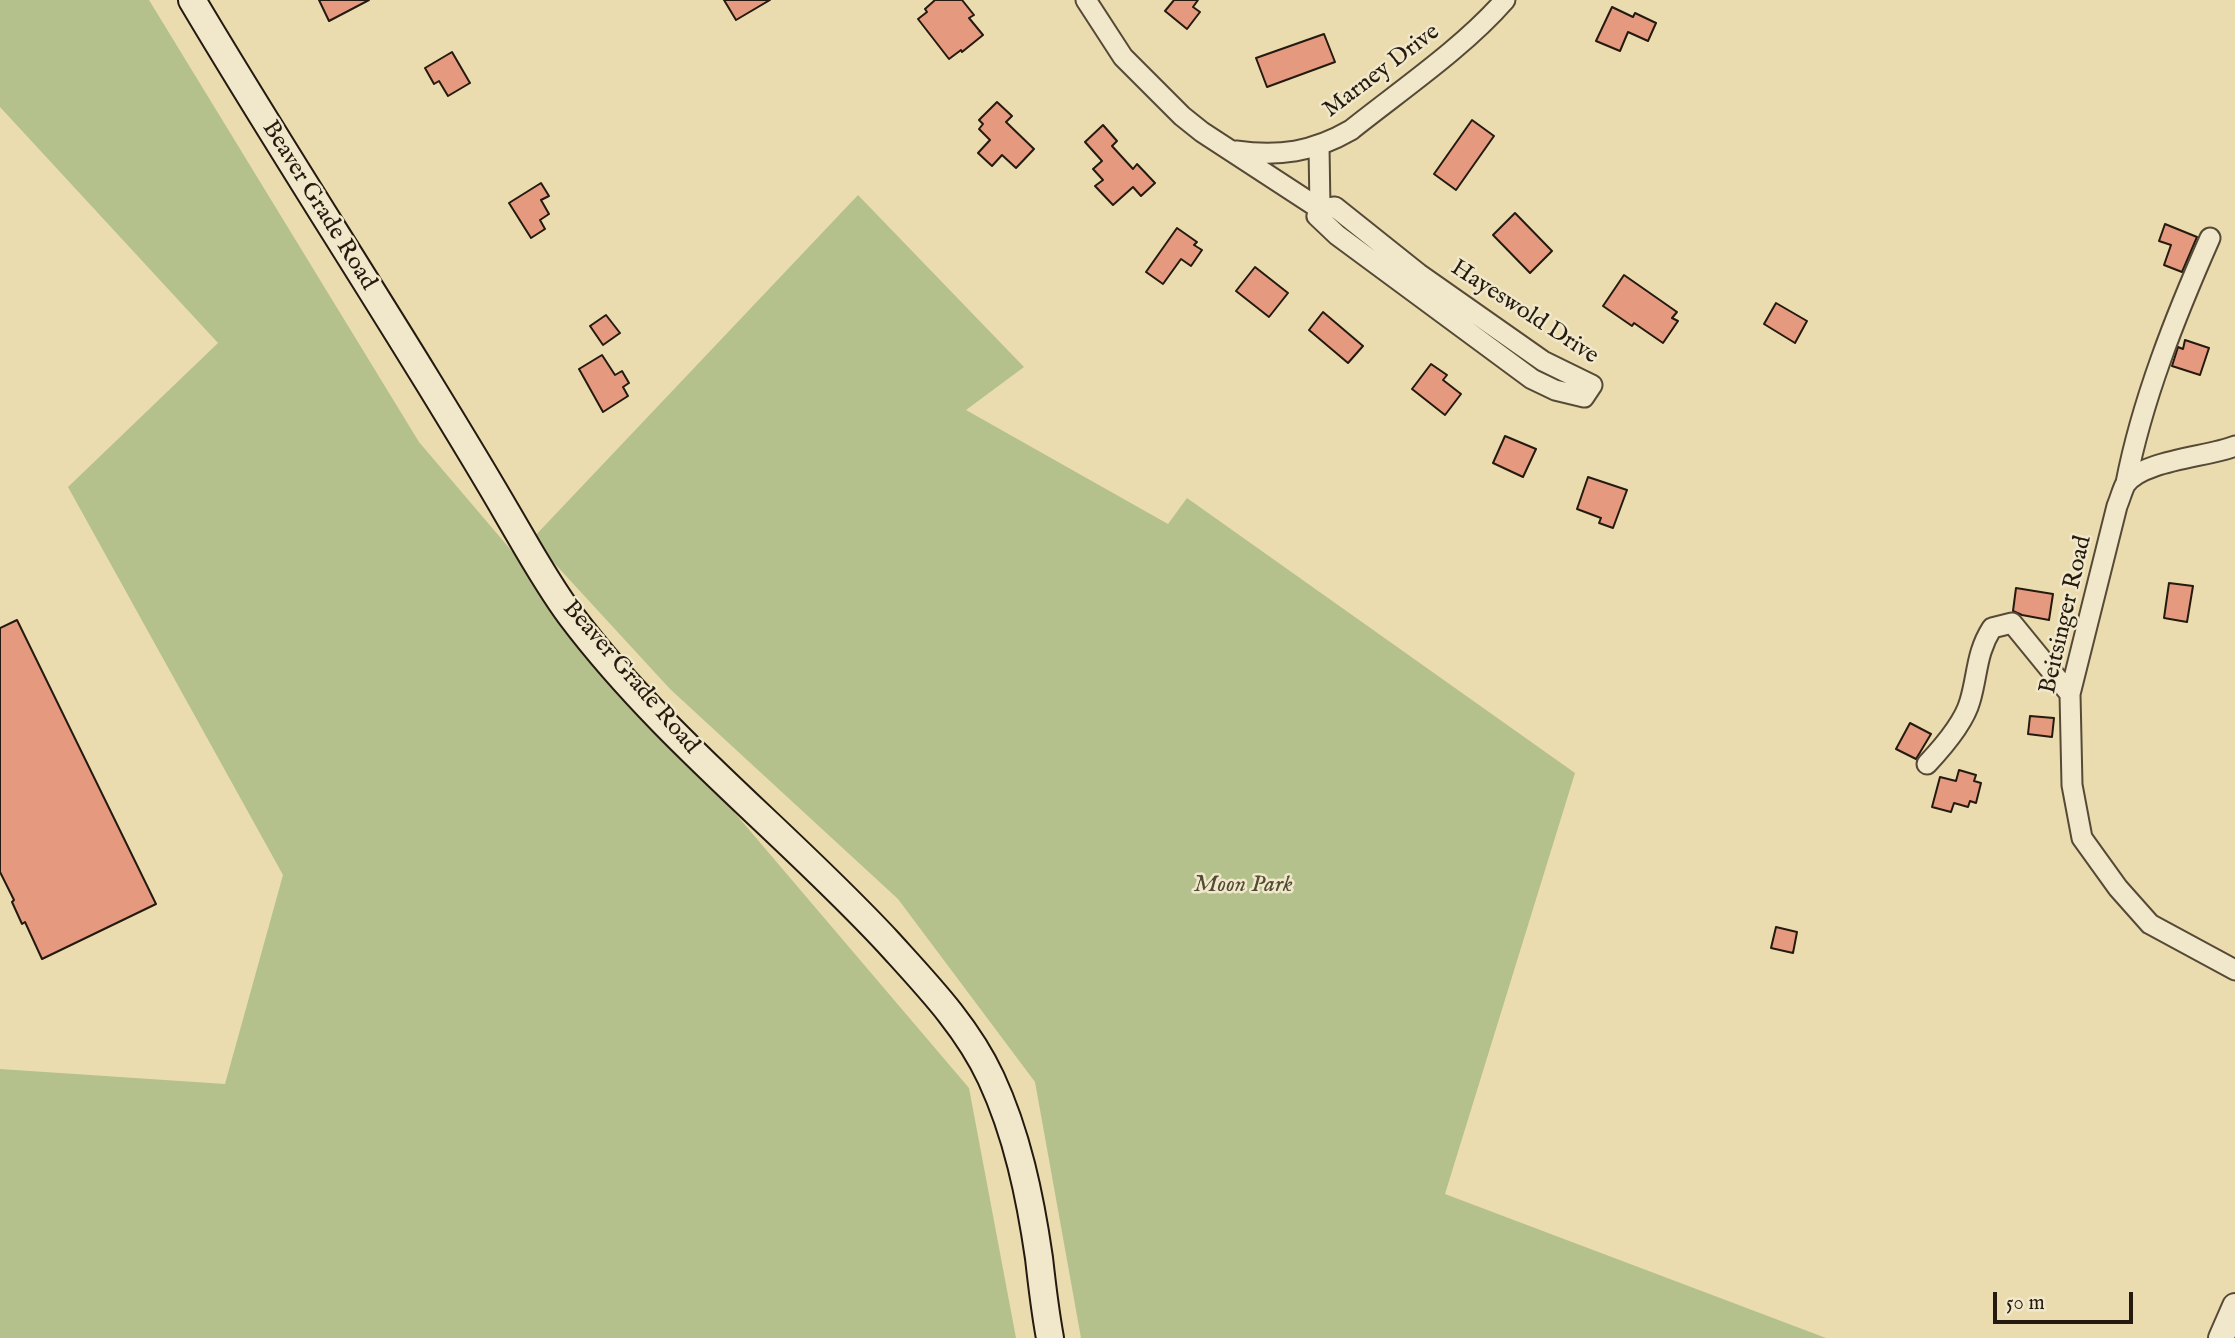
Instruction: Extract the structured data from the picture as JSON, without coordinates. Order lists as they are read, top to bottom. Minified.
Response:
{"streets":{"main road":["Beaver Grade Road"],"street":["Marney Drive","Hayeswold Drive","Beitsinger Road"]},"crossings":[["Marney Drive","Hayeswold Drive"]],"parks":["Moon Park"],"scale_bar":"50 m"}
